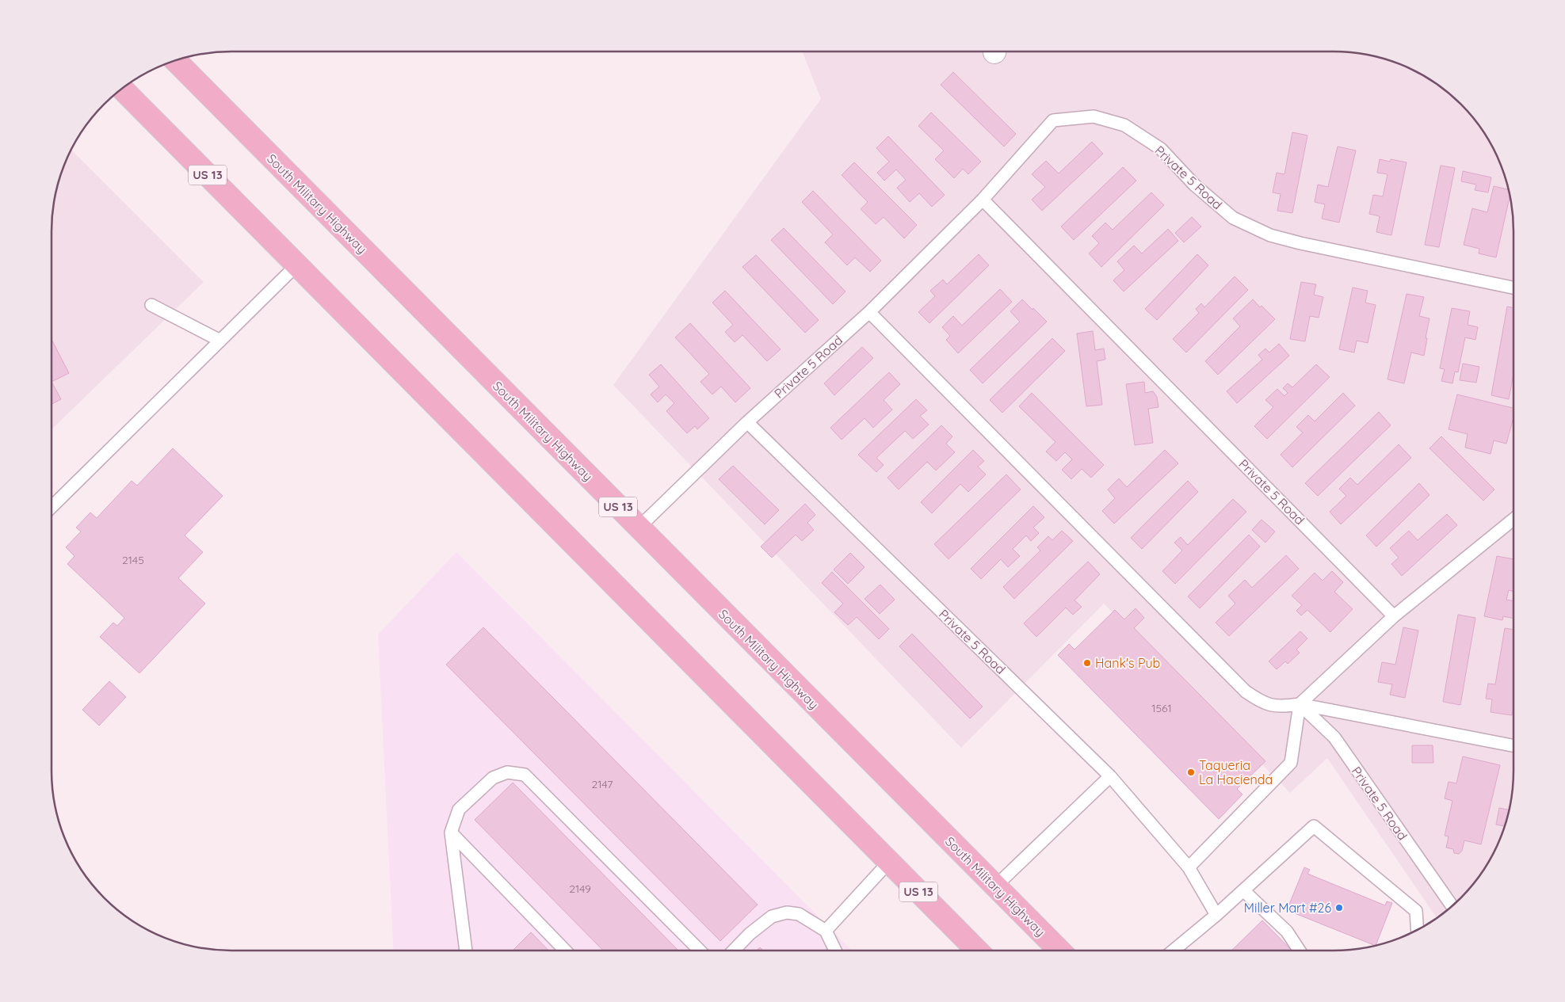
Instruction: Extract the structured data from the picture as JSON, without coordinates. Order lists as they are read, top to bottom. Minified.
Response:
{"streets":{"main road":["US 13","South Military Highway"],"lane":["Private 5 Road"]},"crossings":[["Private 5 Road","South Military Highway"]],"places":["Hank's Pub","Taqueria La Hacienda","Miller Mart #26"],"house_numbers":["2145","1561","2147","2149"]}
